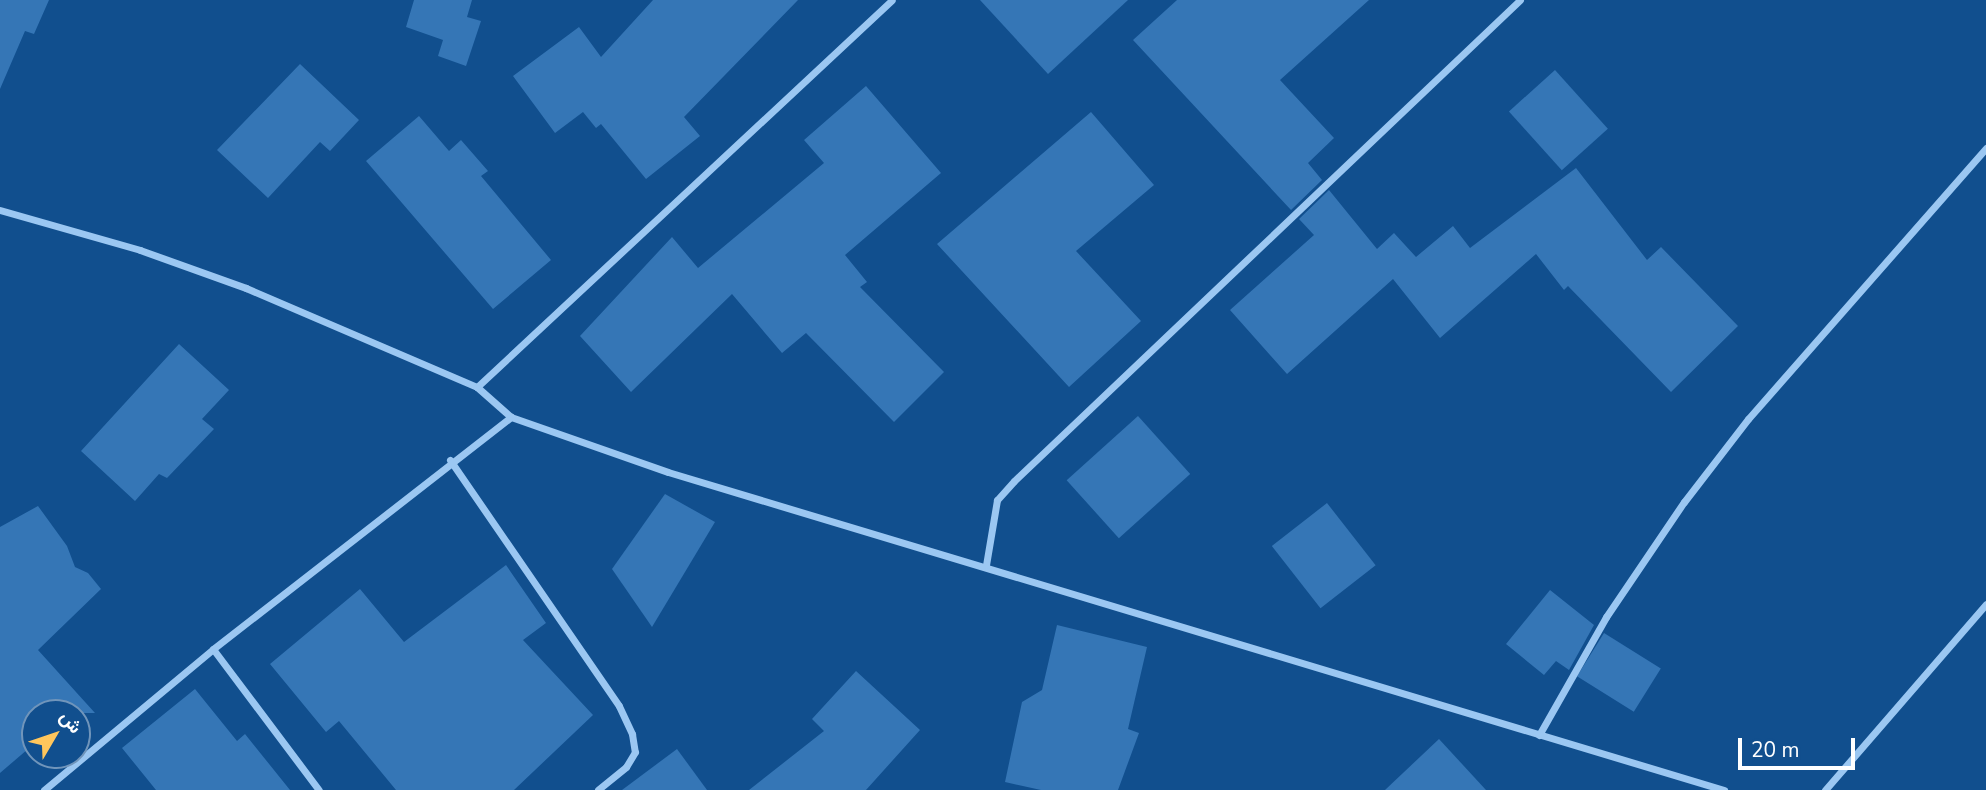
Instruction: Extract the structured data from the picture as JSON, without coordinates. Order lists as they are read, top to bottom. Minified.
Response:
{"scale_bar":"20 m","north":"top right"}
